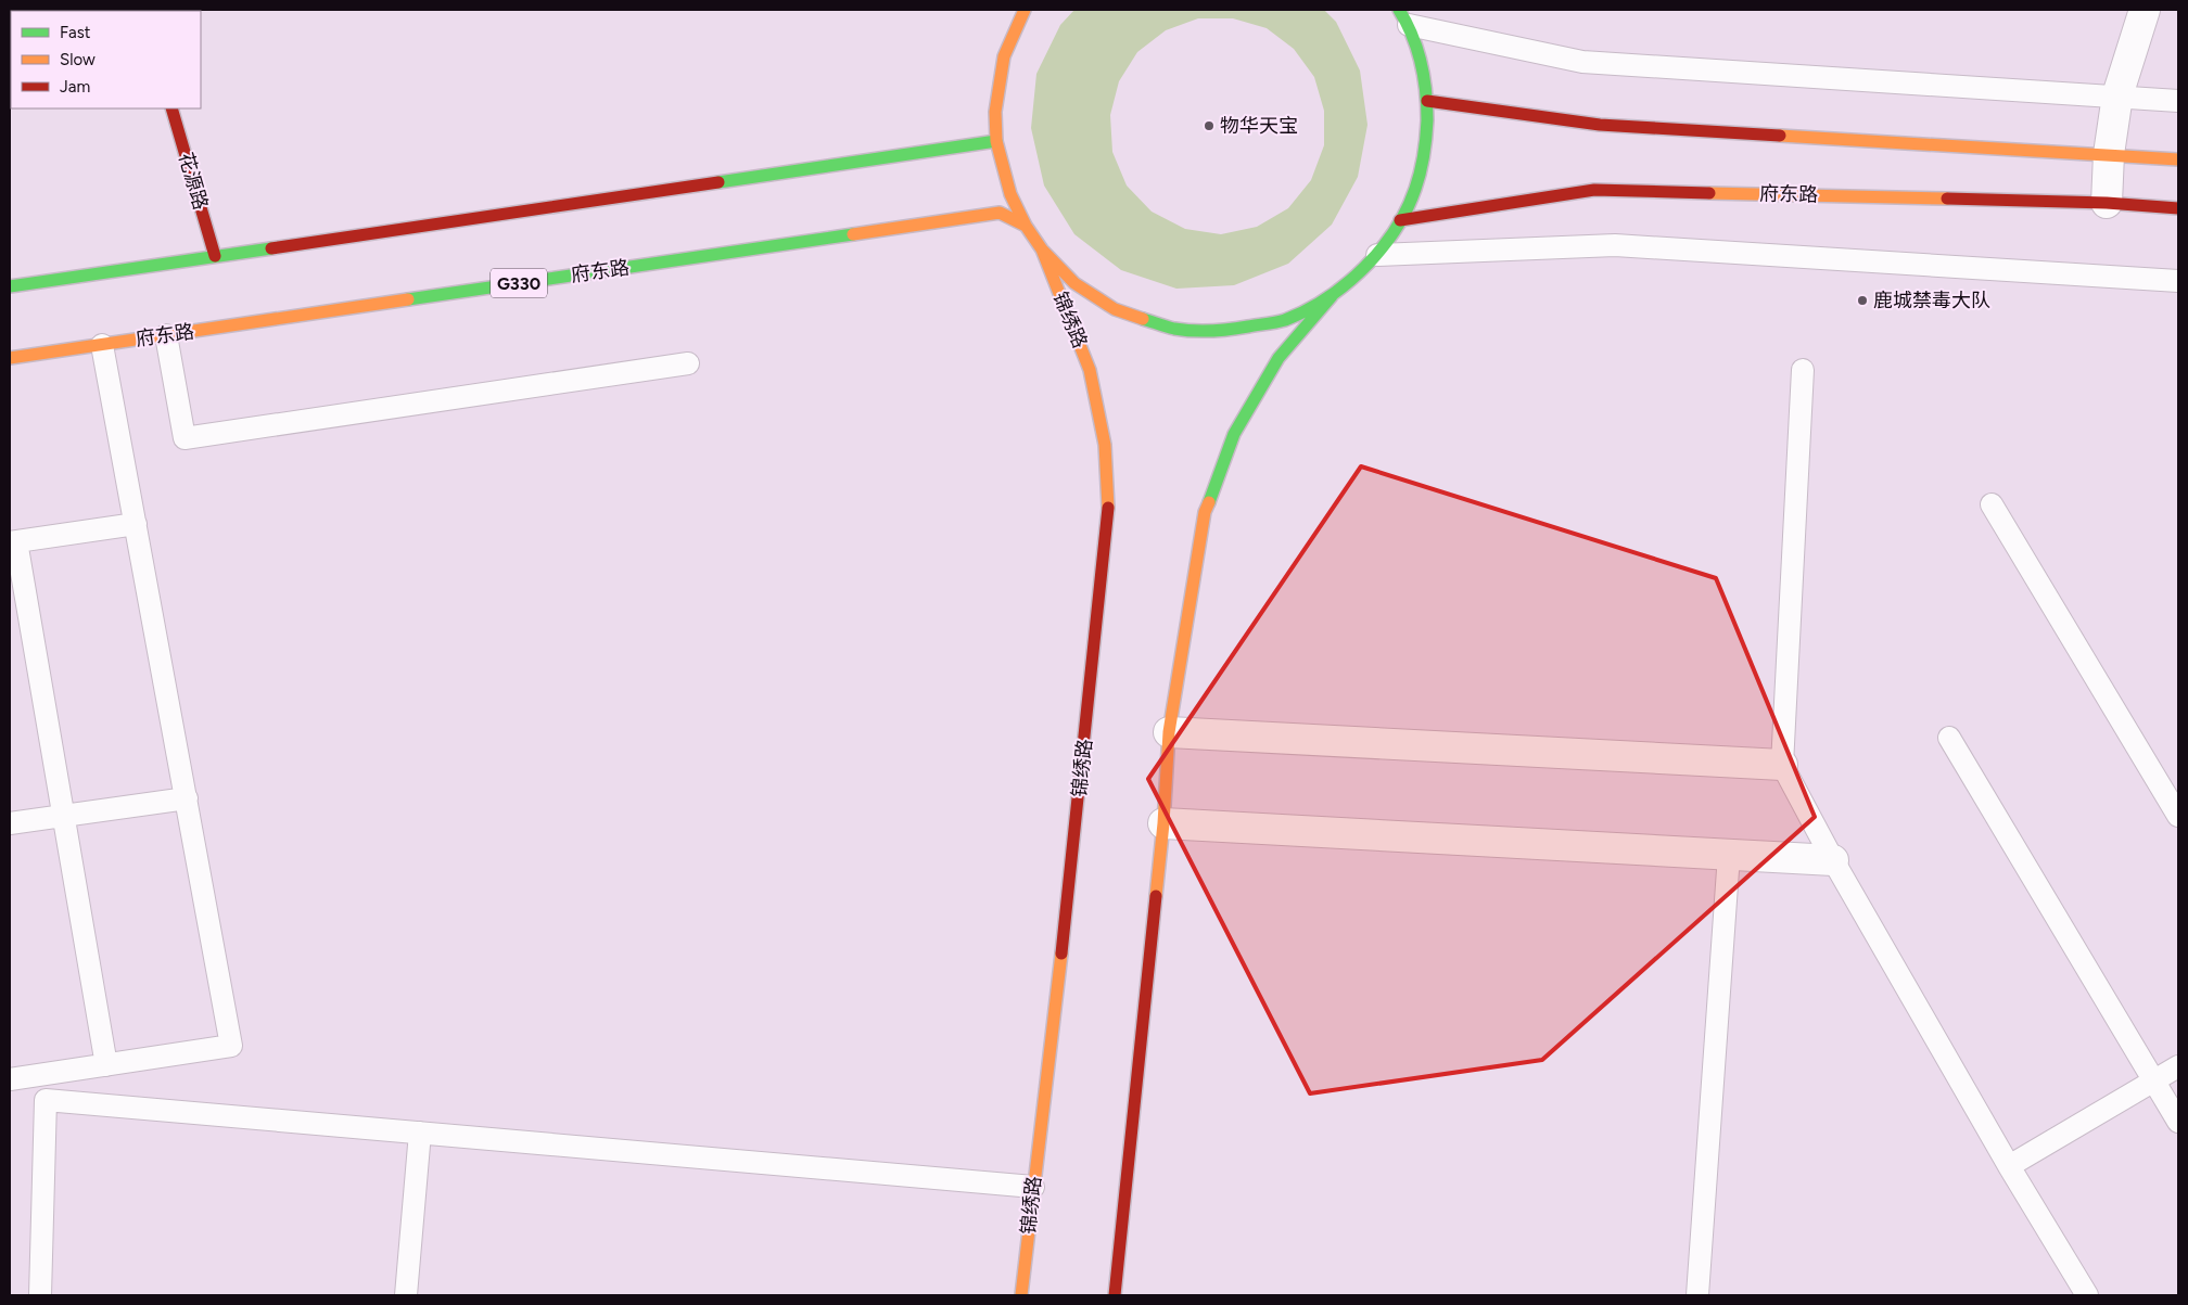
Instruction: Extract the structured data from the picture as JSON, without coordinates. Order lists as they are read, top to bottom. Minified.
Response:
{"streets":{"main road":["花源路","府东路","G330","锦绣路"]},"places":["物华天宝","鹿城禁毒大队"],"legend":["Fast","Slow","Jam"]}
